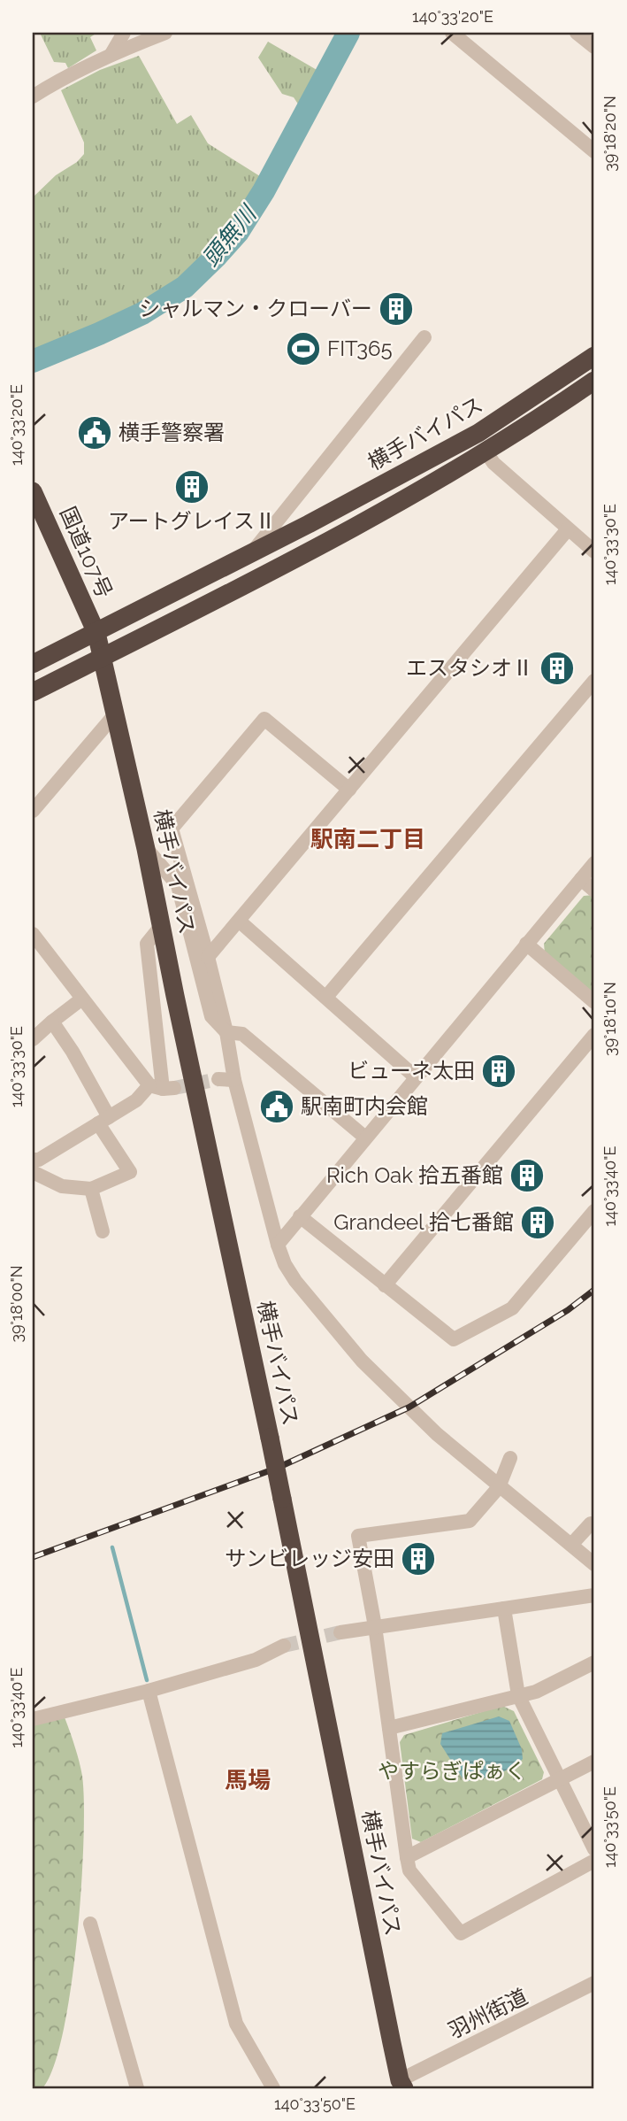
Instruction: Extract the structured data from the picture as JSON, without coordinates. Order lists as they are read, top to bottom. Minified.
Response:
{"streets":{"highway":["横手バイパス","国道107号"],"street":["羽州街道"]},"crossings":[["横手バイパス","国道107号"],["横手バイパス","羽州街道"]],"districts":["駅南二丁目","馬場"],"water":["頭無川"],"parks":["やすらぎぱぁく"],"places":{"building":["シャルマン・クローバー","アートグレイスⅡ","エスタシオⅡ","ビューネ太田","Rich Oak 拾五番館","Grandeel 拾七番館","サンビレッジ安田"],"sports":["FIT365"],"public building":["横手警察署","駅南町内会館"]},"coordinates":["140°33'20\"E","39°18'20\"N","140°33'30\"E","39°18'10\"N","140°33'40\"E","39°18'00\"N","140°33'50\"E"]}
